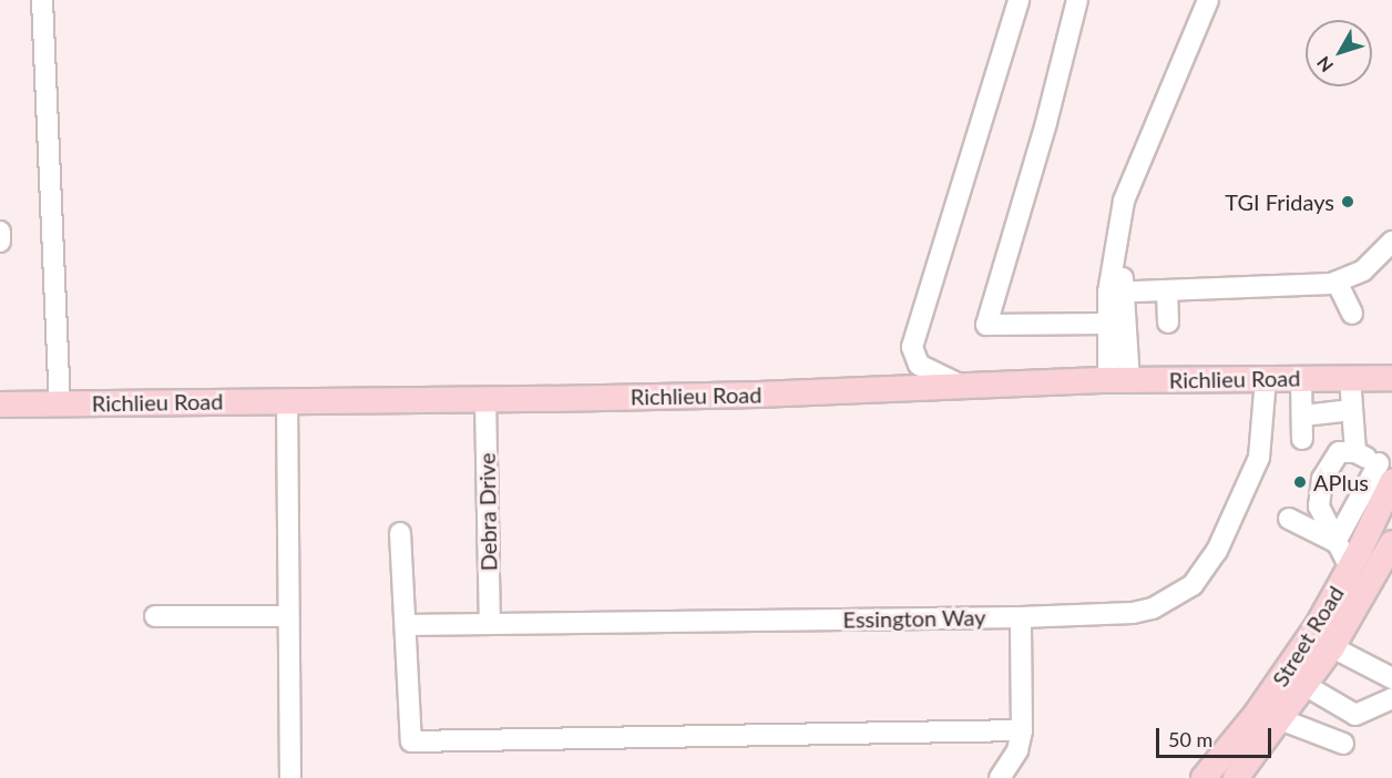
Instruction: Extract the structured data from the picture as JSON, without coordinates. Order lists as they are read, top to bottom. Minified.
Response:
{"streets":{"main road":["Richlieu Road","Street Road"],"street":["Debra Drive","Essington Way"]},"crossings":[["Richlieu Road","Debra Drive"],["Richlieu Road","Essington Way"],["Debra Drive","Essington Way"]],"places":["TGI Fridays","APlus"],"scale_bar":"50 m","north":"bottom left"}
